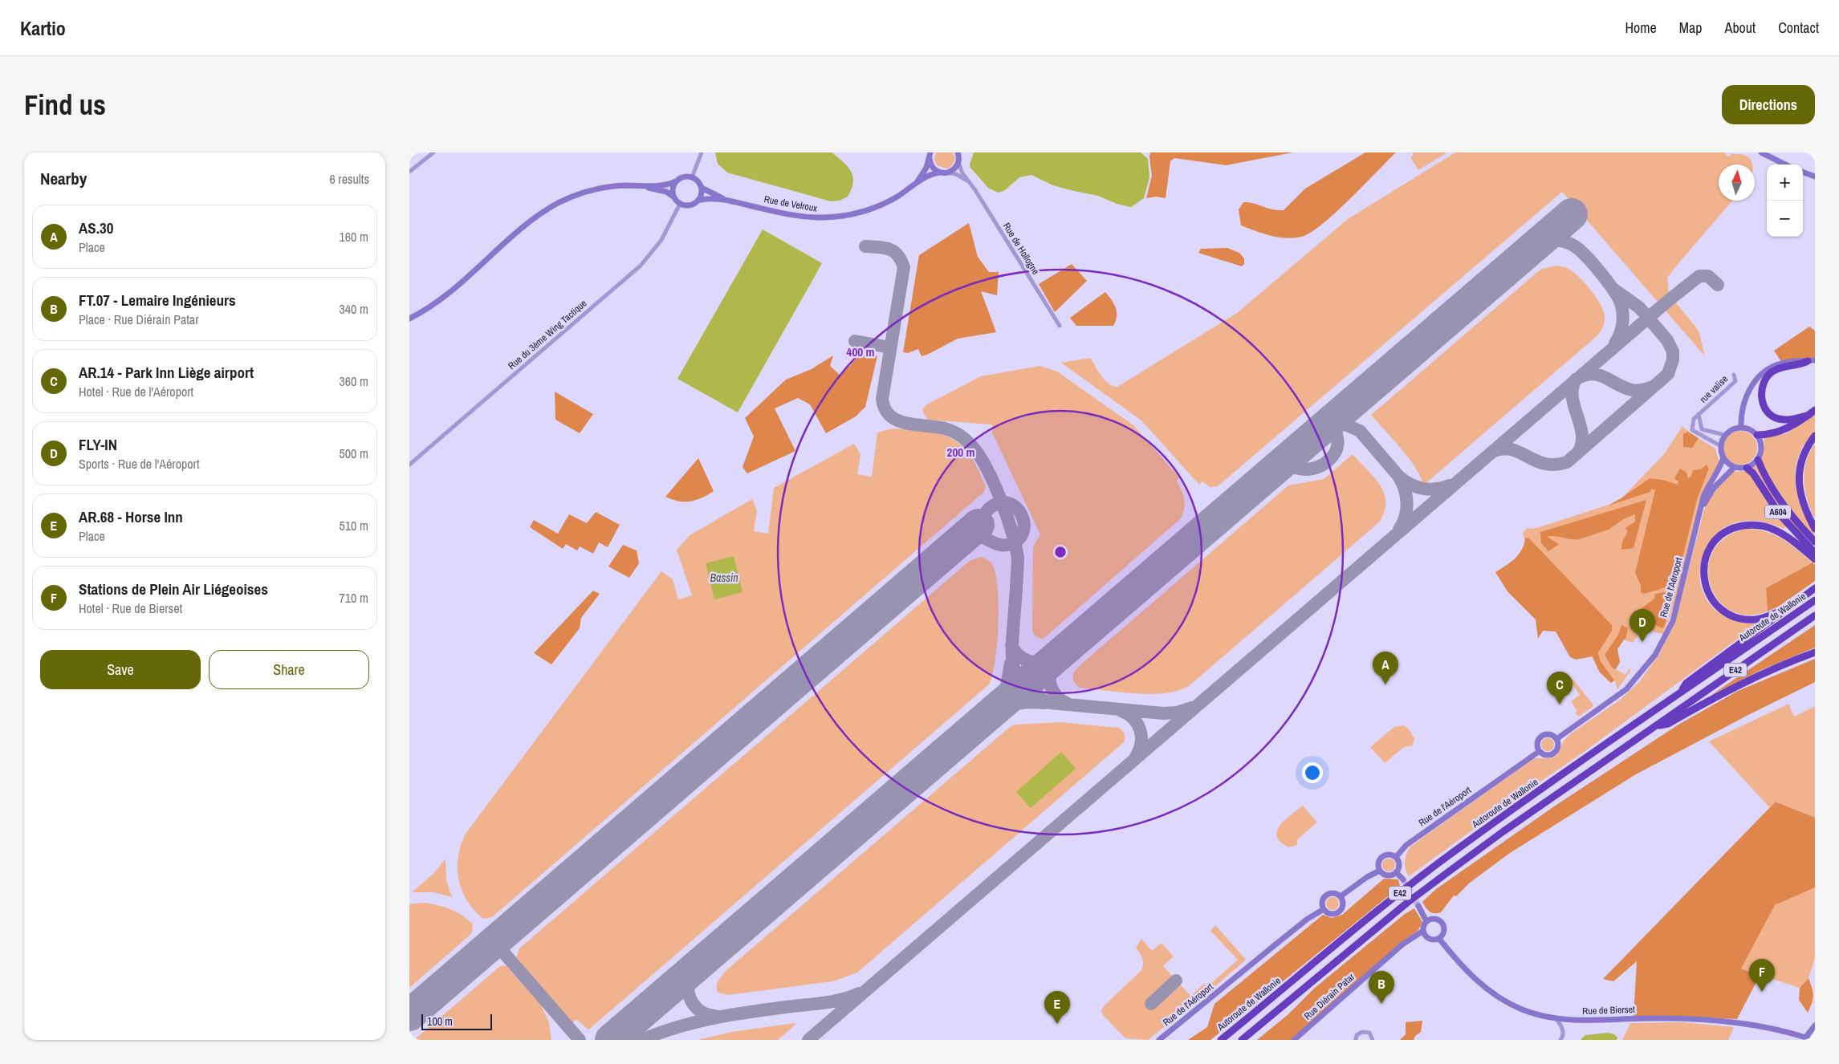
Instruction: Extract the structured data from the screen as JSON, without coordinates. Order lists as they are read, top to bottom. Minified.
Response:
{"streets":{"highway":["A604","Autoroute de Wallonie","E42"],"main road":["Rue de Velroux","Rue de l'Aéroport","Rue Diérain Patar","Rue de Bierset"],"street":["Rue de Hollogne","Rue du 3ème Wing Tactique","rue valise"]},"crossings":[["Rue de Velroux","Rue du 3ème Wing Tactique"],["A604","Rue de l'Aéroport"],["Rue Diérain Patar","Rue de Bierset"]],"water":["Bassin"],"scale_bar":"100 m","north":"top","page":{"header":"Kartio","nav":["Home","Map","About","Contact"],"buttons":["Directions",["Save","Share"]],"title":"Find us","heading":["Nearby","6 results"],"map_buttons":["+","−"],"list":[{"mark":"A","name":"AS.30","note":"Place","value":"160 m"},{"mark":"B","name":"FT.07 - Lemaire Ingénieurs","note":"Place · Rue Diérain Patar","value":"340 m"},{"mark":"C","name":"AR.14 - Park Inn Liège airport","note":"Hotel · Rue de l'Aéroport","value":"360 m"},{"mark":"D","name":"FLY-IN","note":"Sports · Rue de l'Aéroport","value":"500 m"},{"mark":"E","name":"AR.68 - Horse Inn","note":"Place","value":"510 m"},{"mark":"F","name":"Stations de Plein Air Liégeoises","note":"Hotel · Rue de Bierset","value":"710 m"}],"pins":["D","A","C","F","B","E"],"scale":"100 m"},"rings":["400 m","200 m"]}
